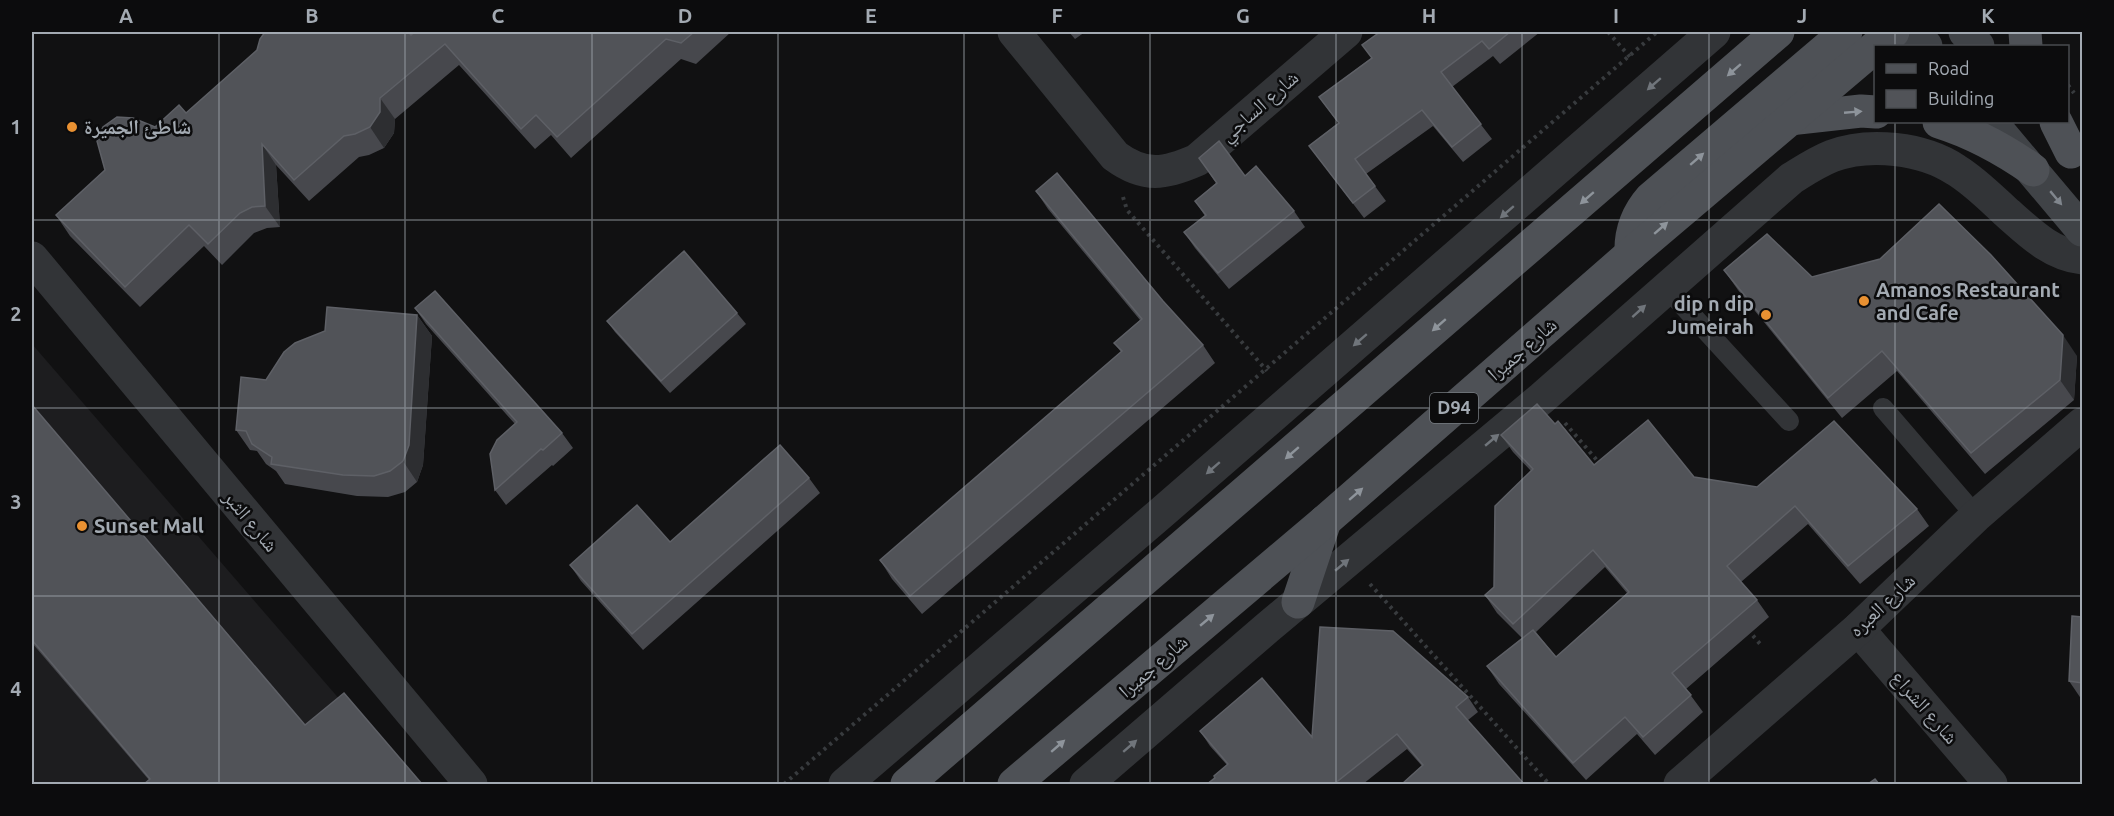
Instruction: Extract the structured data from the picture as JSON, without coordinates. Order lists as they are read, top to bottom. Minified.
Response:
{"streets":{"main road":["شارع جميرا","D94"],"street":["شارع الساجي","شارع الثبر","شارع العبره","شارع الشراع"]},"crossings":[["شارع العبره","شارع الشراع"]],"places":["شاطئ الجميرة","Amanos Restaurant and Cafe","dip n dip Jumeirah","Sunset Mall"],"legend":["Road","Building"],"grid":{"columns":["A","B","C","D","E","F","G","H","I","J","K"],"rows":["1","2","3","4"]}}
